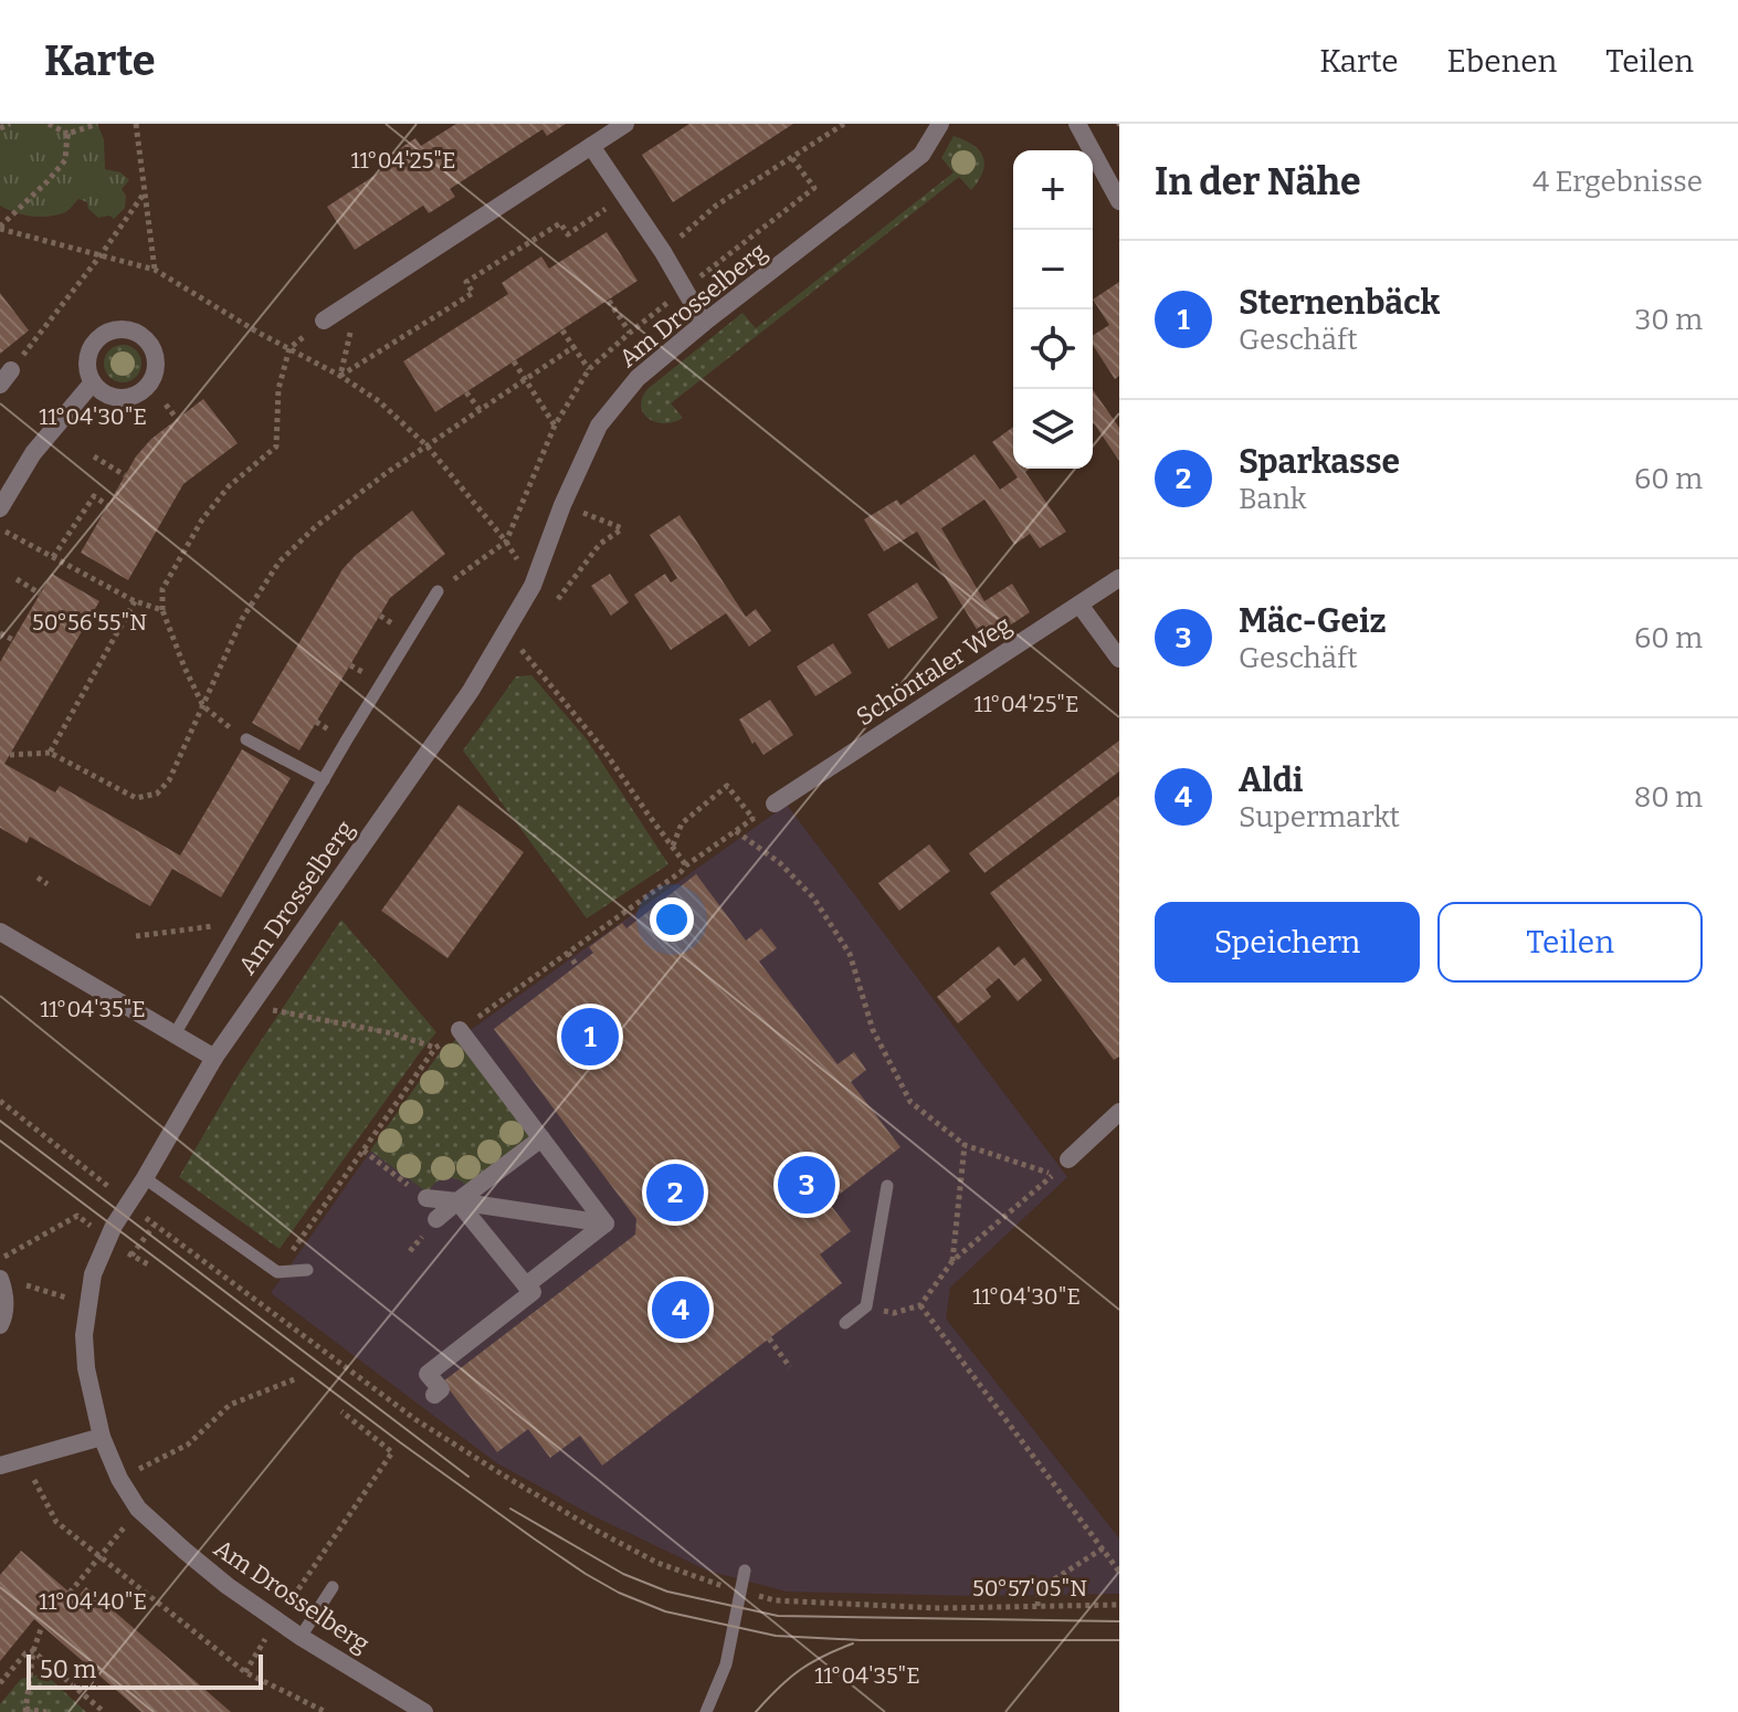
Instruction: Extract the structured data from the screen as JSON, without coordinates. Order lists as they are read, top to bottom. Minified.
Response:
{"streets":{"street":["Am Drosselberg","Schöntaler Weg"]},"scale_bar":"50 m","page":{"header":"Karte","nav":["Karte","Ebenen","Teilen"],"heading":["In der Nähe","4 Ergebnisse"],"map_buttons":["+","−"],"list":[{"mark":"1","name":"Sternenbäck","note":"Geschäft","value":"30 m"},{"mark":"2","name":"Sparkasse","note":"Bank","value":"60 m"},{"mark":"3","name":"Mäc-Geiz","note":"Geschäft","value":"60 m"},{"mark":"4","name":"Aldi","note":"Supermarkt","value":"80 m"}],"buttons":["Speichern","Teilen"],"pins":["1","3","2","4"],"scale":"50 m"},"coordinates":["11°04'25\"E","11°04'30\"E","50°56'55\"N","11°04'35\"E","50°57'05\"N","11°04'40\"E"]}
